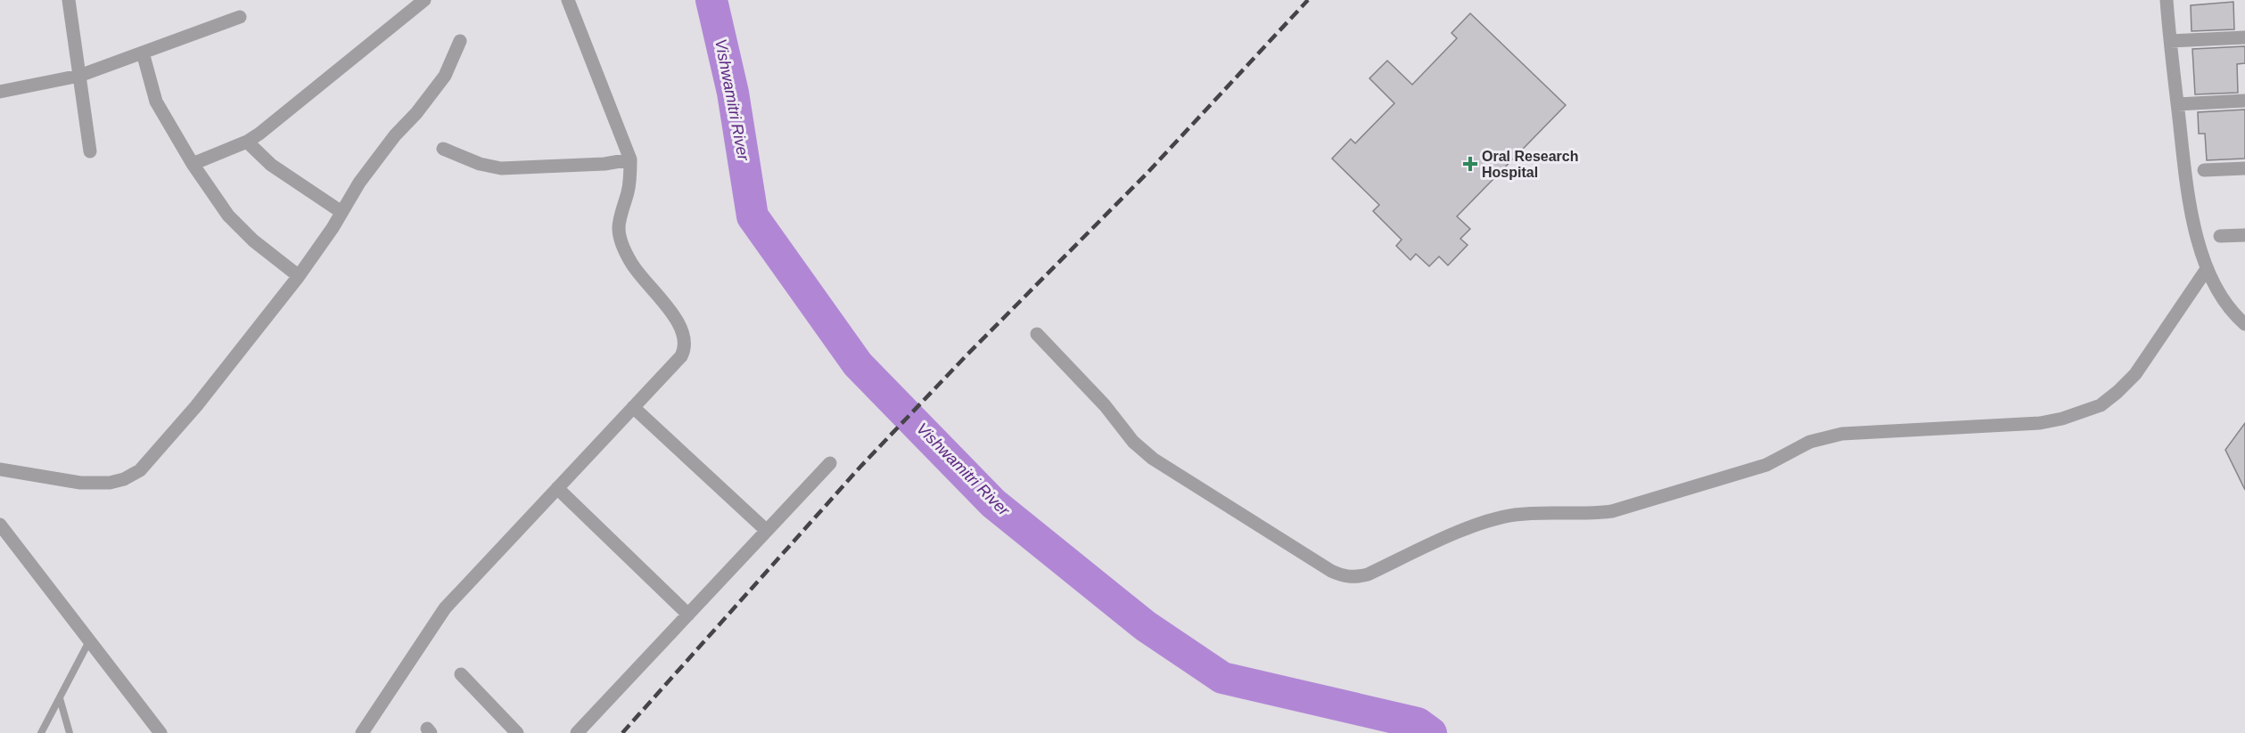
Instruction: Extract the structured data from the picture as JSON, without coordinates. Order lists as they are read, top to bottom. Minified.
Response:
{"water":["Vishwamitri River"],"places":{"health":["Oral Research Hospital"]}}
